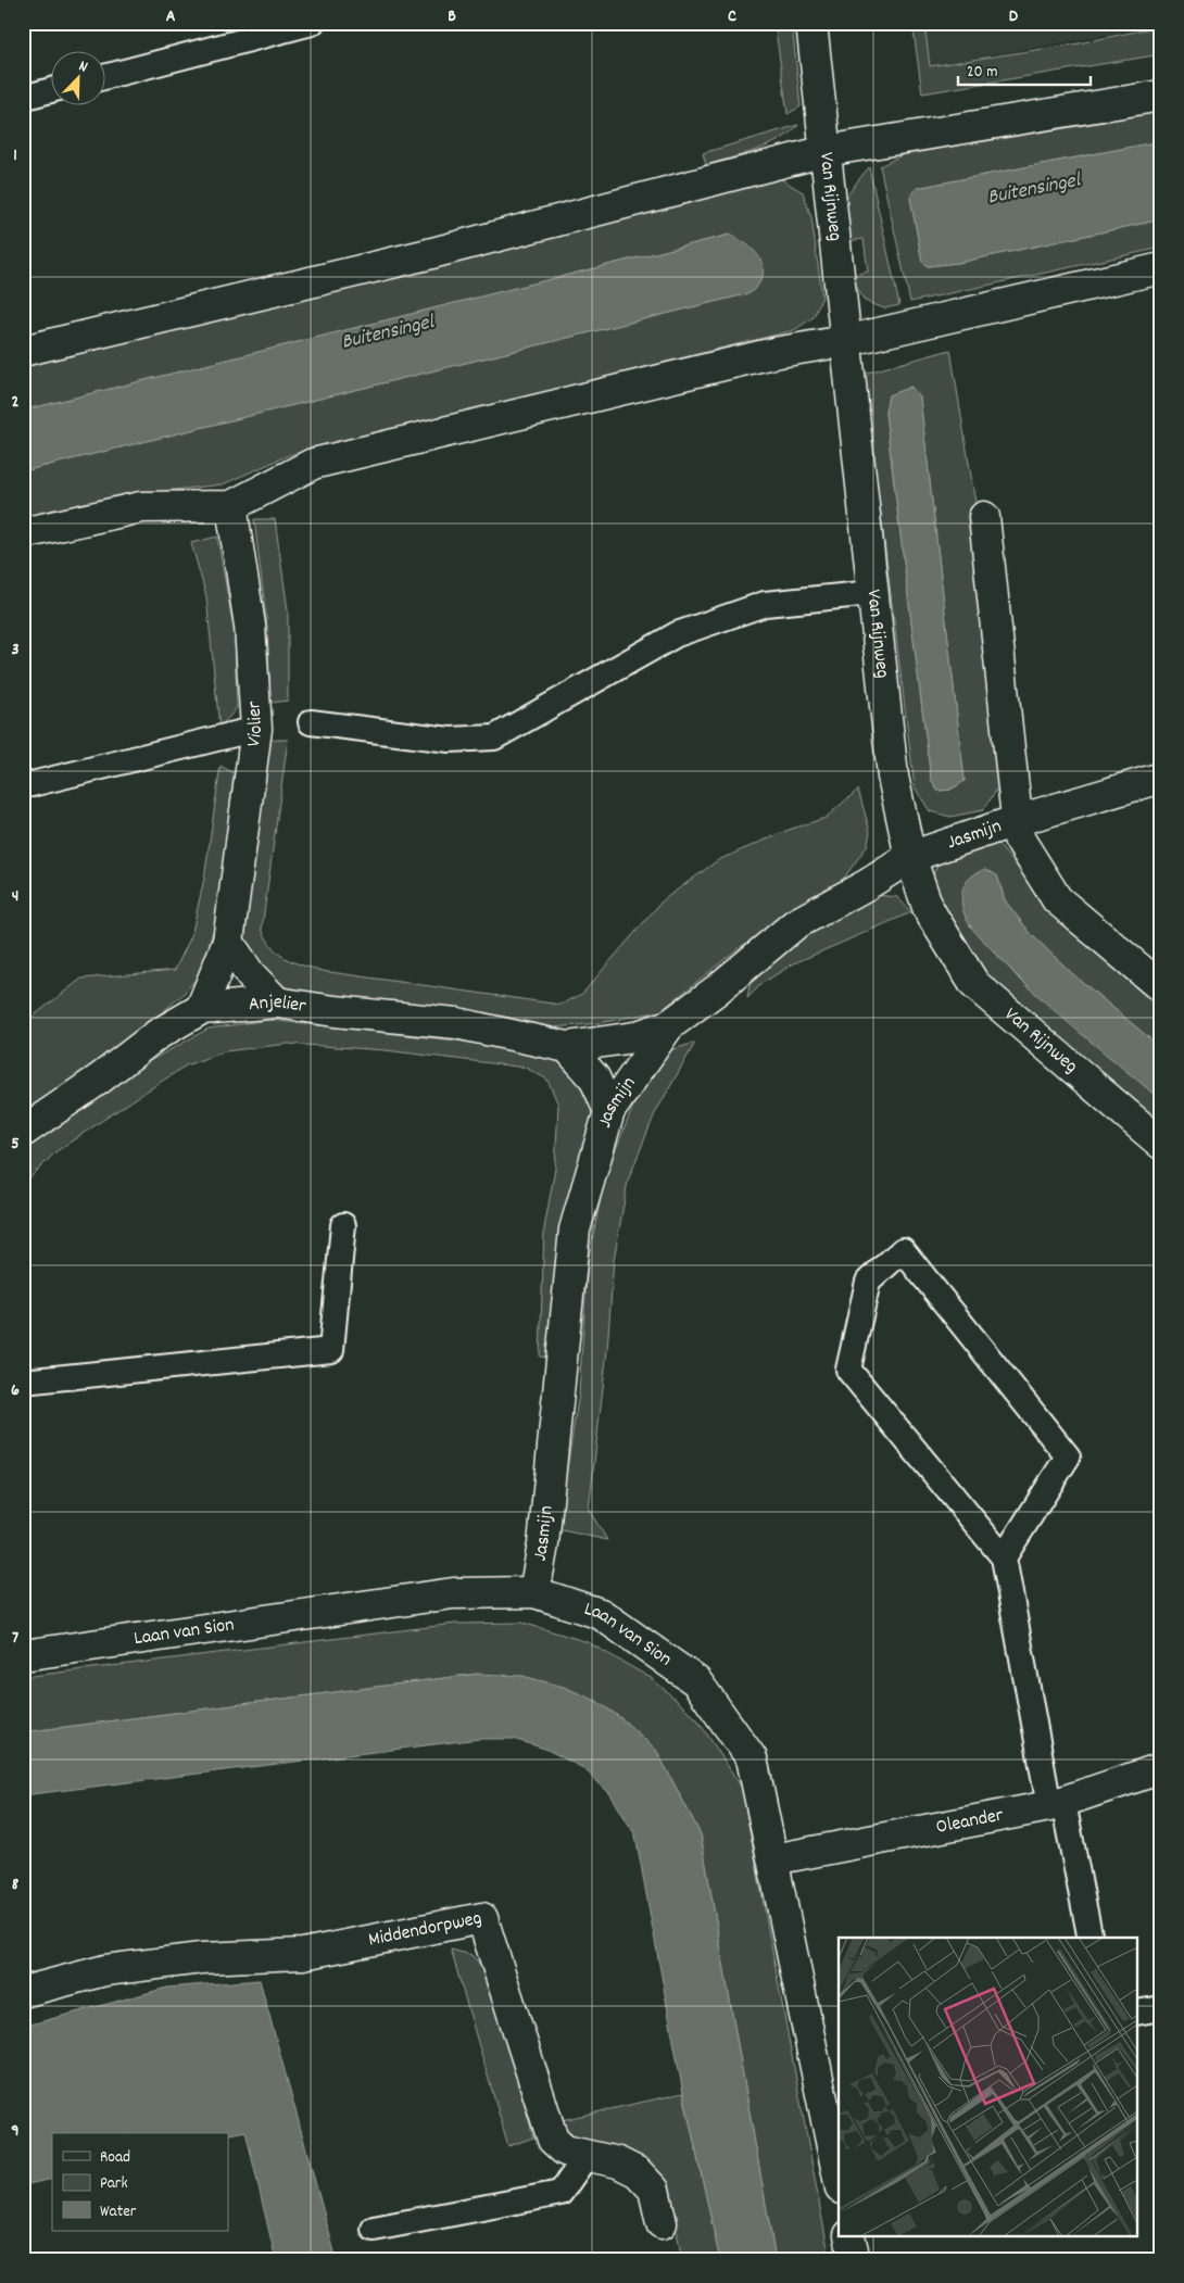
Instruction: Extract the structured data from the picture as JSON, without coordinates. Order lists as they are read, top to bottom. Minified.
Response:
{"streets":{"street":["Van Rijnweg","Violier","Jasmijn","Anjelier","Laan van Sion","Oleander","Middendorpweg"]},"crossings":[["Van Rijnweg","Jasmijn"],["Violier","Anjelier"],["Jasmijn","Anjelier"],["Jasmijn","Laan van Sion"],["Laan van Sion","Oleander"]],"water":["Buitensingel"],"legend":["Road","Park","Water"],"scale_bar":"20 m","north":"top right","grid":{"columns":["A","B","C","D"],"rows":["1","2","3","4","5","6","7","8","9"]}}
